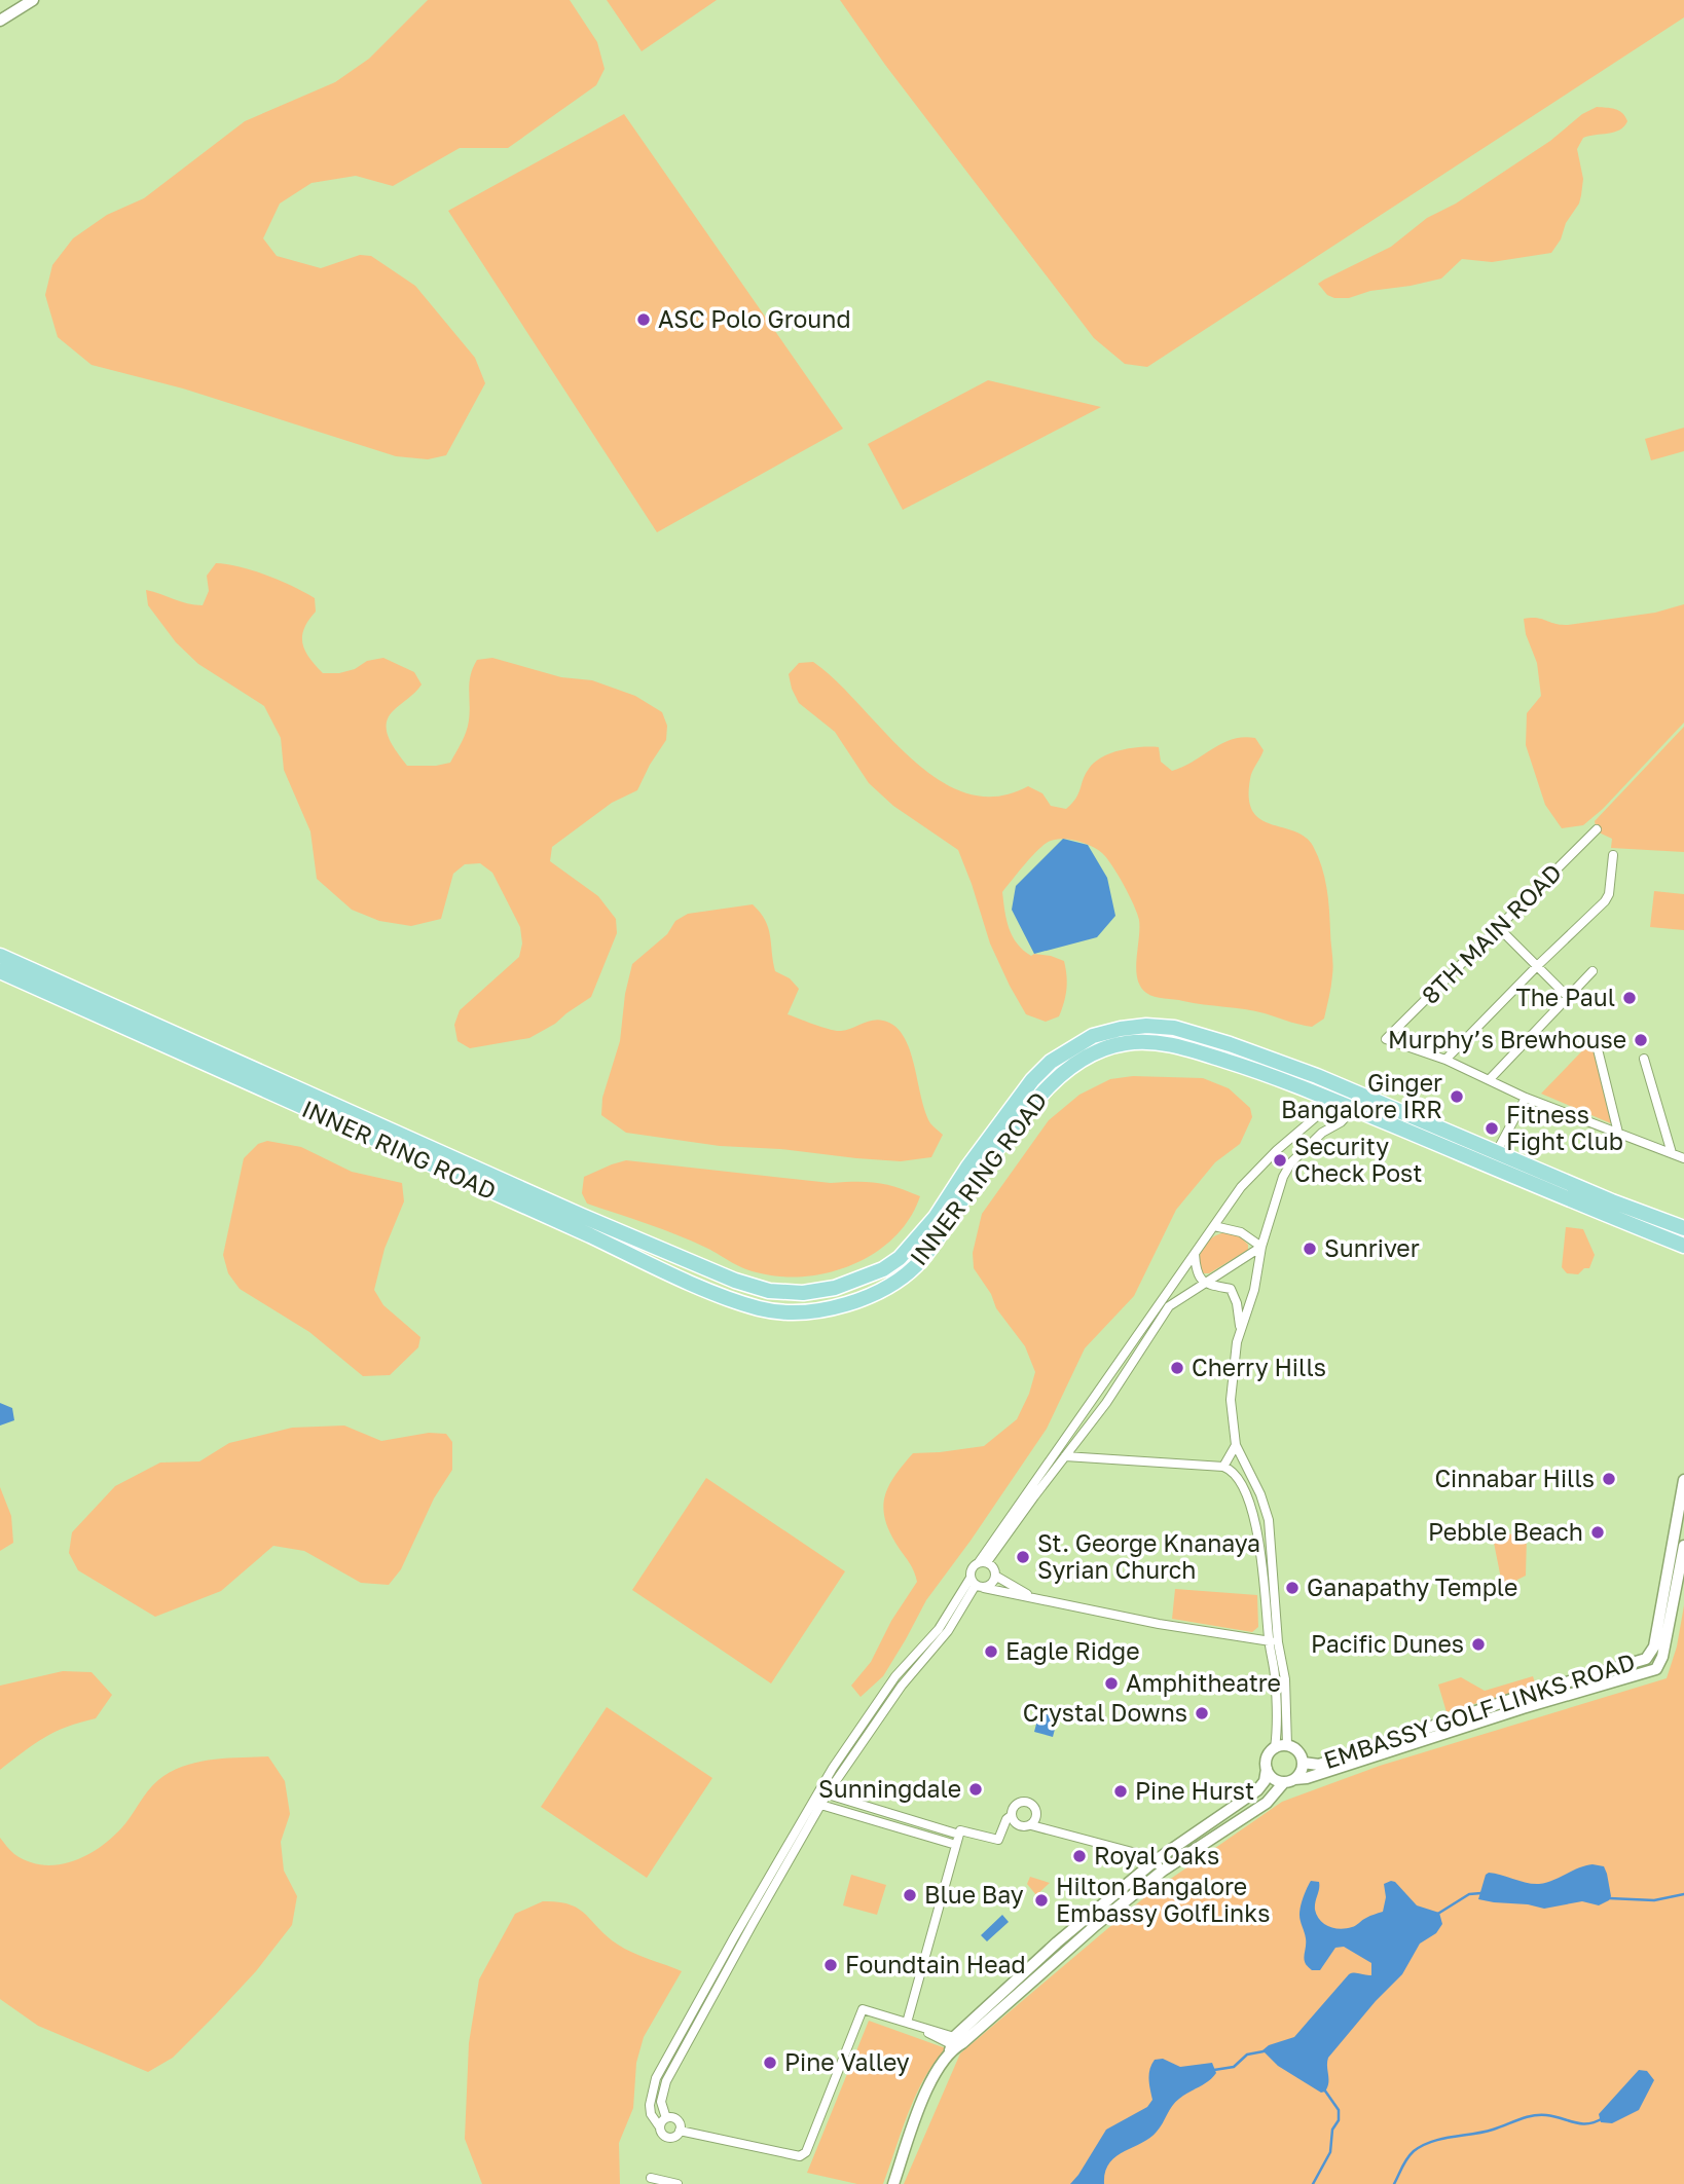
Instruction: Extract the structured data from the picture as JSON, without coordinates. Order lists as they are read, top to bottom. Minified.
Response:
{"streets":{"main road":["INNER RING ROAD"],"street":["8TH MAIN ROAD","EMBASSY GOLF LINKS ROAD"]},"places":["ASC Polo Ground","The Paul","Murphy’s Brewhouse","Ginger Bangalore IRR","Fitness Fight Club","Security Check Post","Sunriver","Cherry Hills","Cinnabar Hills","Pebble Beach","St. George Knanaya Syrian Church","Ganapathy Temple","Pacific Dunes","Eagle Ridge","Amphitheatre","Crystal Downs","Sunningdale","Pine Hurst","Royal Oaks","Blue Bay","Hilton Bangalore Embassy GolfLinks","Foundtain Head","Pine Valley"]}
